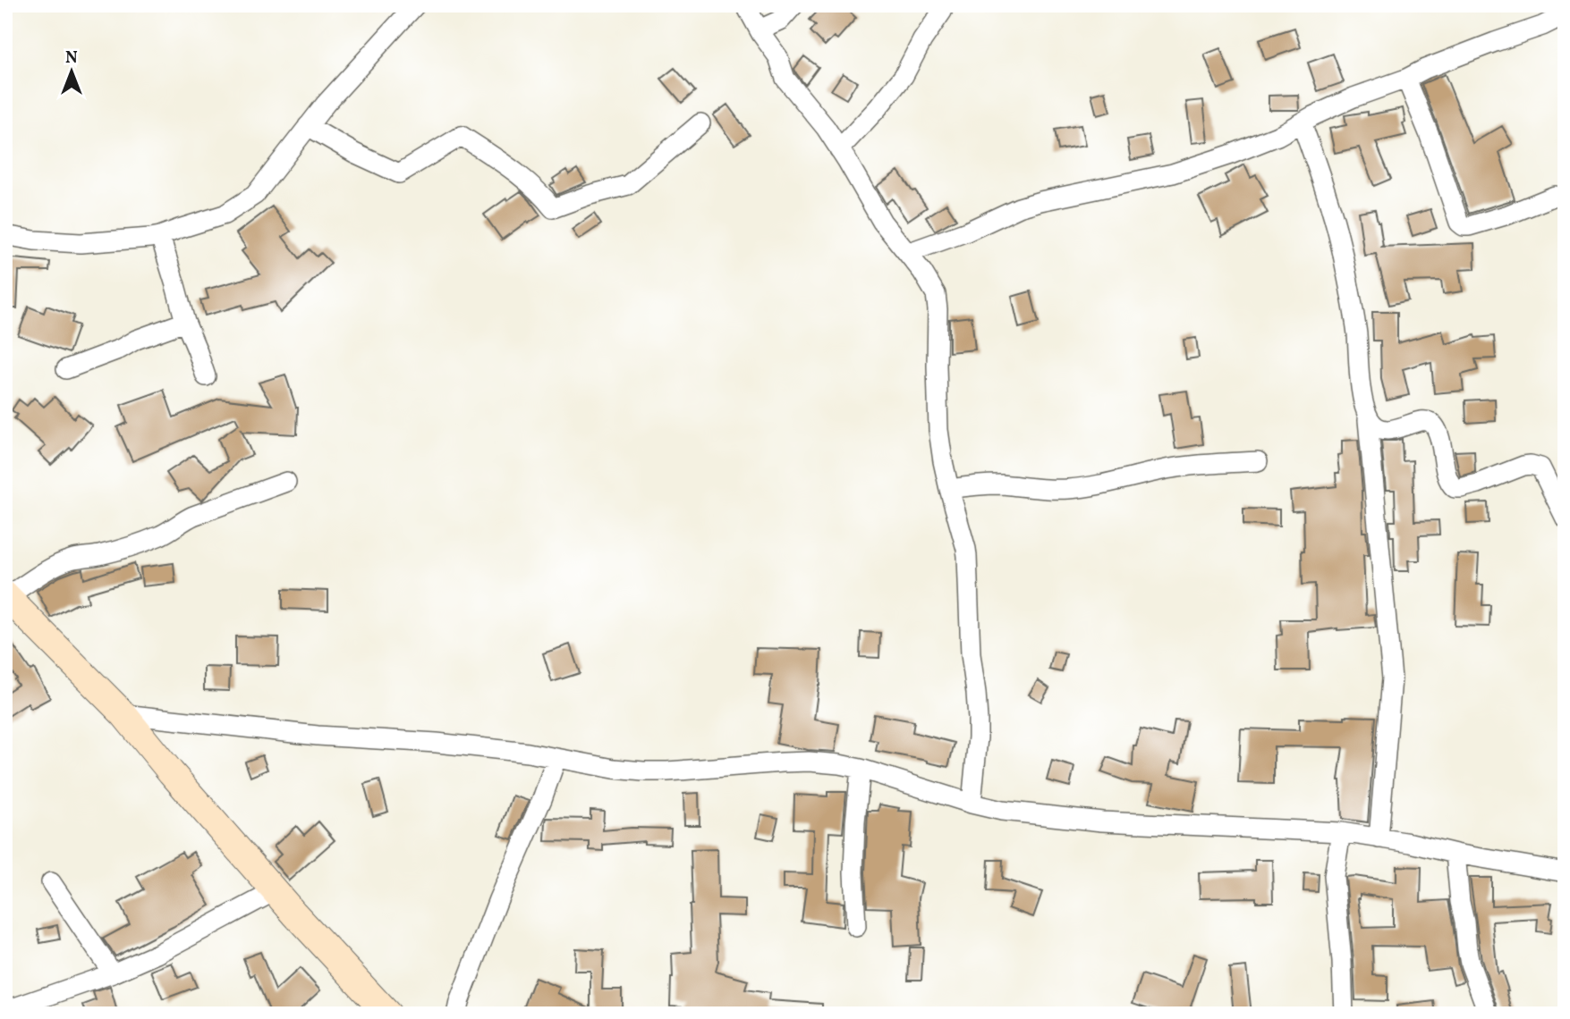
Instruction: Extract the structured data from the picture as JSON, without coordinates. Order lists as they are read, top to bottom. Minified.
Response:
{"north":"top"}
